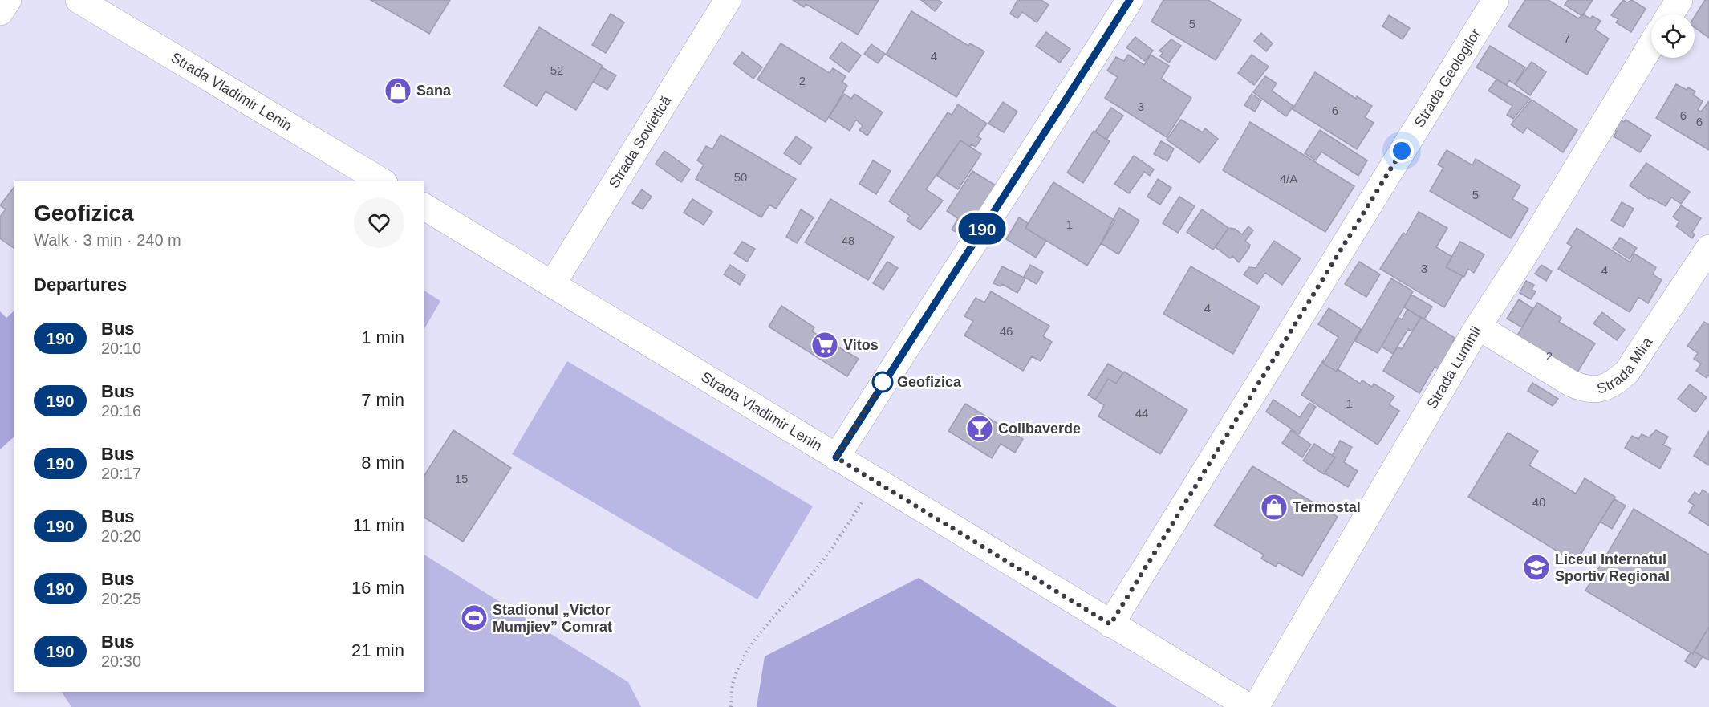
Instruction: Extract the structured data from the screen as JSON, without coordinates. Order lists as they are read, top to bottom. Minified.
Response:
{"streets":{"street":["Strada Geologilor","Strada Vladimir Lenin","Strada Sovietică","Strada Mira","Strada Luminii"]},"crossings":[["Strada Geologilor","Strada Vladimir Lenin"],["Strada Vladimir Lenin","Strada Sovietică"],["Strada Mira","Strada Luminii"]],"places":{"shop":["Sana","Termostal"],"supermarket":["Vitos"],"other":["Geofizica"],"bar":["Colibaverde"],"school or university":["Liceul Internatul Sportiv Regional"],"sports":["Stadionul „Victor Mumjiev” Comrat"]},"lines":["bus line 190"],"house_numbers":["5","7","4","52","2","3","6","6","6","50","4/A","5","1","48","3","4","4","46","2","1","44","15","40"],"page":{"on_map":"190","heading":[["Geofizica","Walk · 3 min · 240 m"],"Departures"],"list":[{"mark":"190","name":"Bus","note":"20:10","value":"1 min"},{"mark":"190","name":"Bus","note":"20:16","value":"7 min"},{"mark":"190","name":"Bus","note":"20:17","value":"8 min"},{"mark":"190","name":"Bus","note":"20:20","value":"11 min"},{"mark":"190","name":"Bus","note":"20:25","value":"16 min"},{"mark":"190","name":"Bus","note":"20:30","value":"21 min"}]}}
